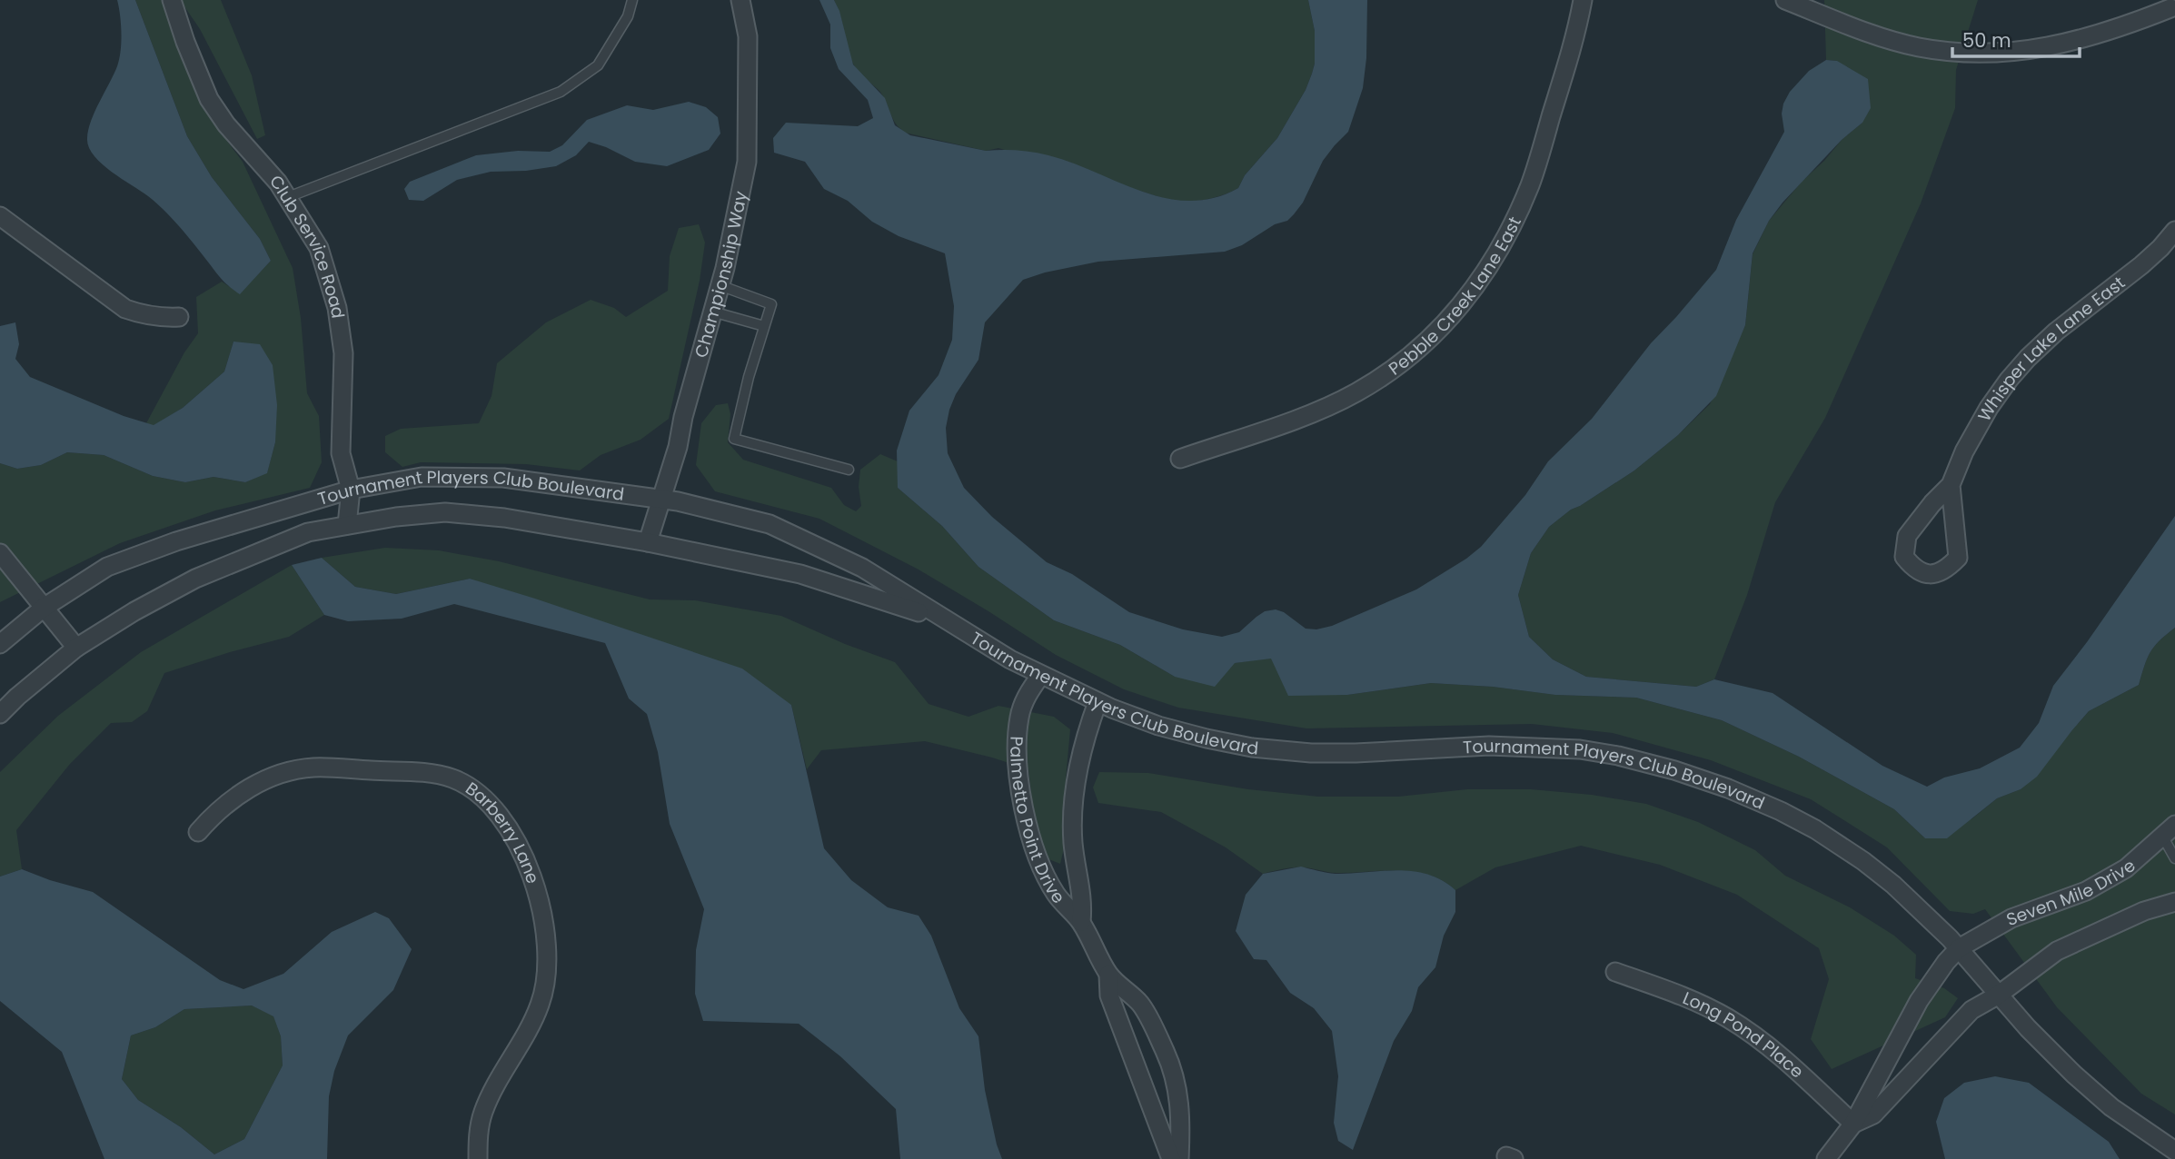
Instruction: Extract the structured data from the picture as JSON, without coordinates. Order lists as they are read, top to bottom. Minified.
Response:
{"streets":{"street":["Club Service Road","Championship Way","Pebble Creek Lane East","Whisper Lake Lane East","Tournament Players Club Boulevard","Palmetto Point Drive","Barberry Lane","Seven Mile Drive","Long Pond Place"]},"crossings":[["Club Service Road","Tournament Players Club Boulevard"],["Championship Way","Tournament Players Club Boulevard"],["Tournament Players Club Boulevard","Palmetto Point Drive"],["Tournament Players Club Boulevard","Seven Mile Drive"]],"scale_bar":"50 m"}
